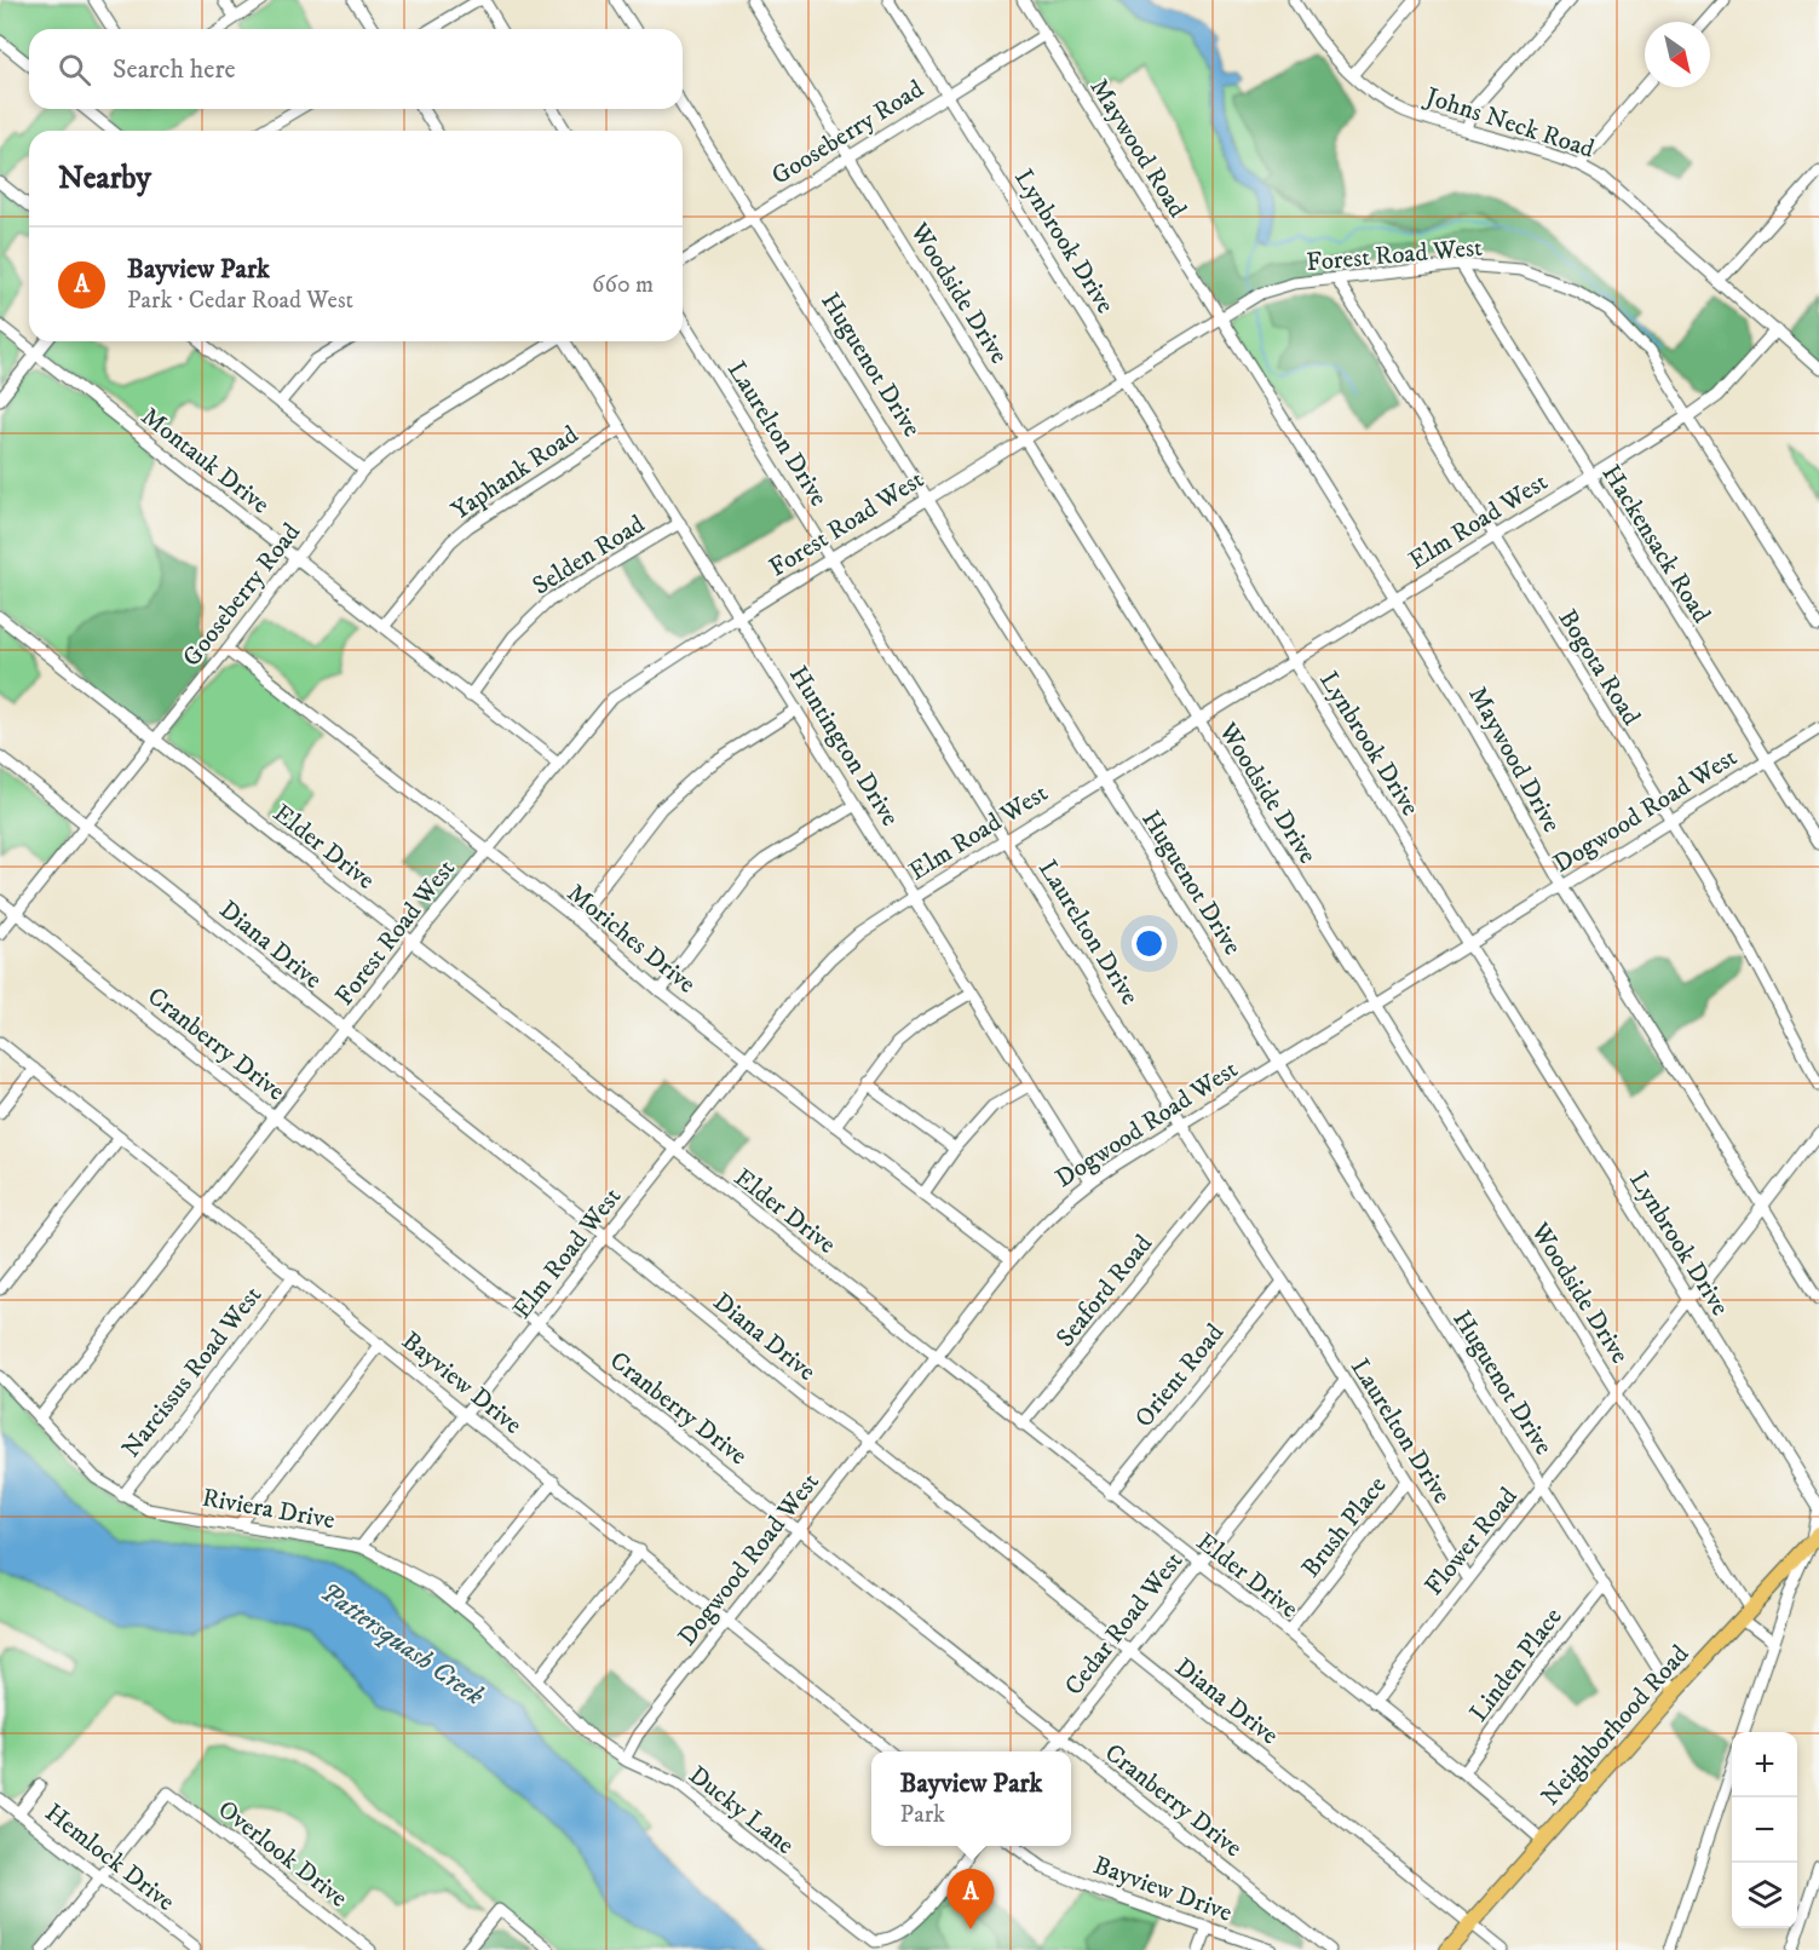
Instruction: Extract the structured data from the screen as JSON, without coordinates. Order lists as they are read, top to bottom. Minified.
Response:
{"streets":{"main road":["Neighborhood Road"],"street":["Johns Neck Road","Gooseberry Road","Maywood Road","Lynbrook Drive","Forest Road West","Woodside Drive","Huguenot Drive","Laurelton Drive","Montauk Drive","Yaphank Road","Elm Road West","Hackensack Road","Selden Road","Bogota Road","Huntington Drive","Maywood Drive","Dogwood Road West","Elder Drive","Moriches Drive","Diana Drive","Cranberry Drive","Seaford Road","Narcissus Road West","Orient Road","Bayview Drive","Riviera Drive","Brush Place","Flower Road","Cedar Road West","Linden Place","Ducky Lane","Overlook Drive","Hemlock Drive"]},"crossings":[["Johns Neck Road","Elm Road West"],["Gooseberry Road","Maywood Road"],["Gooseberry Road","Lynbrook Drive"],["Gooseberry Road","Woodside Drive"],["Gooseberry Road","Huguenot Drive"],["Gooseberry Road","Montauk Drive"],["Gooseberry Road","Elder Drive"],["Gooseberry Road","Moriches Drive"],["Gooseberry Road","Diana Drive"],["Gooseberry Road","Cranberry Drive"],["Maywood Road","Forest Road West"],["Maywood Road","Maywood Drive"],["Lynbrook Drive","Forest Road West"],["Lynbrook Drive","Elm Road West"],["Lynbrook Drive","Dogwood Road West"],["Lynbrook Drive","Flower Road"],["Forest Road West","Woodside Drive"],["Forest Road West","Huguenot Drive"],["Forest Road West","Laurelton Drive"],["Forest Road West","Montauk Drive"],["Forest Road West","Elm Road West"],["Forest Road West","Hackensack Road"],["Forest Road West","Bogota Road"],["Forest Road West","Huntington Drive"],["Forest Road West","Maywood Drive"],["Forest Road West","Elder Drive"],["Forest Road West","Moriches Drive"],["Forest Road West","Diana Drive"],["Forest Road West","Cranberry Drive"],["Forest Road West","Bayview Drive"],["Forest Road West","Riviera Drive"],["Woodside Drive","Elm Road West"],["Woodside Drive","Dogwood Road West"],["Woodside Drive","Flower Road"],["Woodside Drive","Neighborhood Road"],["Huguenot Drive","Elm Road West"],["Huguenot Drive","Dogwood Road West"],["Huguenot Drive","Flower Road"],["Huguenot Drive","Linden Place"],["Huguenot Drive","Neighborhood Road"],["Laurelton Drive","Elm Road West"],["Laurelton Drive","Dogwood Road West"],["Laurelton Drive","Seaford Road"],["Laurelton Drive","Orient Road"],["Laurelton Drive","Brush Place"],["Laurelton Drive","Flower Road"],["Laurelton Drive","Cedar Road West"],["Montauk Drive","Yaphank Road"],["Montauk Drive","Selden Road"],["Yaphank Road","Huntington Drive"],["Elm Road West","Hackensack Road"],["Elm Road West","Bogota Road"],["Elm Road West","Huntington Drive"],["Elm Road West","Maywood Drive"],["Elm Road West","Elder Drive"],["Elm Road West","Moriches Drive"],["Elm Road West","Diana Drive"],["Elm Road West","Cranberry Drive"],["Elm Road West","Bayview Drive"],["Elm Road West","Riviera Drive"],["Hackensack Road","Dogwood Road West"],["Selden Road","Huntington Drive"],["Bogota Road","Dogwood Road West"],["Huntington Drive","Dogwood Road West"],["Maywood Drive","Dogwood Road West"],["Maywood Drive","Flower Road"],["Dogwood Road West","Elder Drive"],["Dogwood Road West","Moriches Drive"],["Dogwood Road West","Diana Drive"],["Dogwood Road West","Cranberry Drive"],["Dogwood Road West","Bayview Drive"],["Dogwood Road West","Ducky Lane"],["Elder Drive","Seaford Road"],["Elder Drive","Orient Road"],["Elder Drive","Brush Place"],["Elder Drive","Flower Road"],["Elder Drive","Cedar Road West"],["Elder Drive","Linden Place"],["Elder Drive","Neighborhood Road"],["Diana Drive","Cedar Road West"],["Diana Drive","Neighborhood Road"],["Cranberry Drive","Cedar Road West"],["Narcissus Road West","Bayview Drive"],["Narcissus Road West","Riviera Drive"],["Riviera Drive","Ducky Lane"],["Overlook Drive","Hemlock Drive"]],"water":["Pattersquash Creek"],"north":"bottom right","page":{"search":"Search here","heading":"Nearby","list":[{"mark":"A","name":"Bayview Park","note":"Park · Cedar Road West","value":"660 m"}],"map_buttons":["+","−"],"popup":["Bayview Park","Park"],"pins":"A"}}
